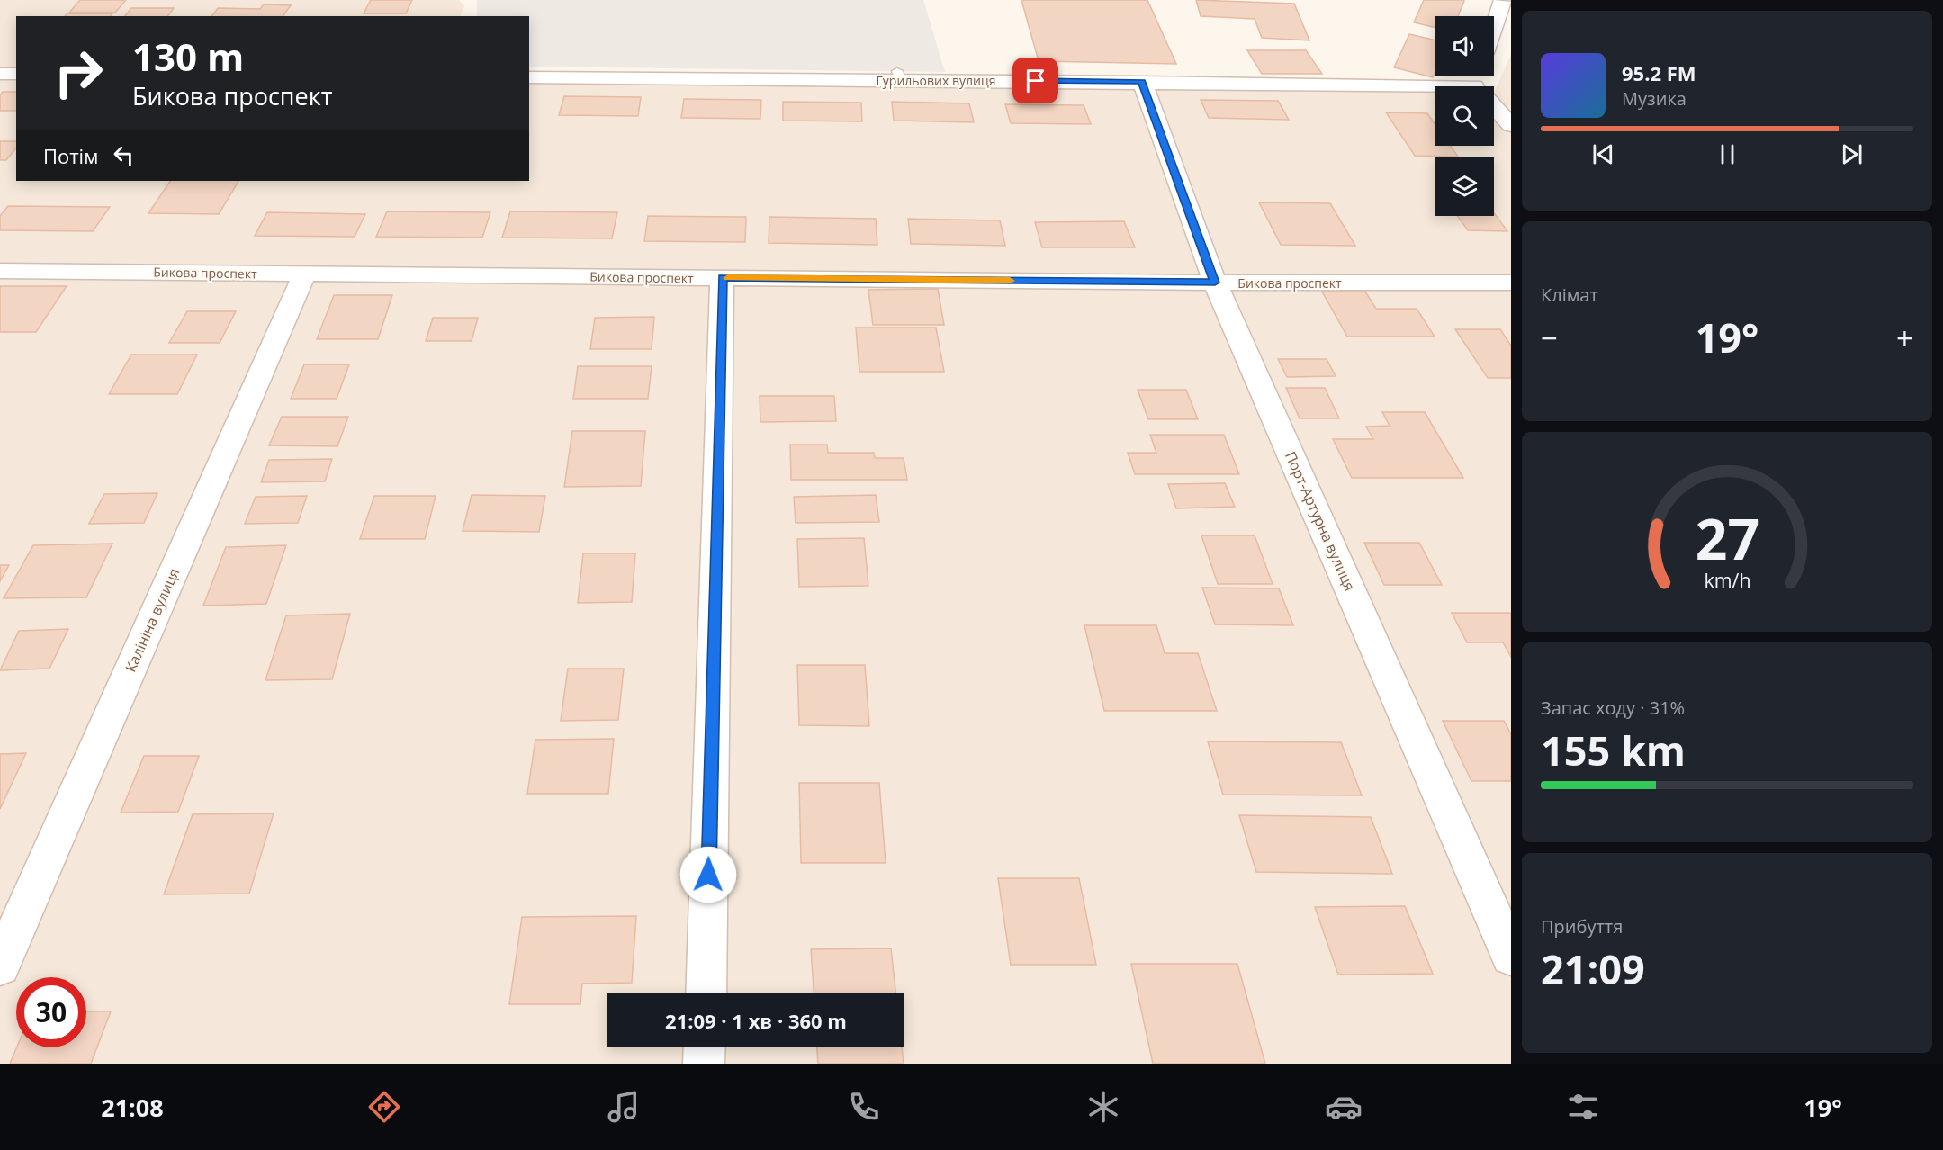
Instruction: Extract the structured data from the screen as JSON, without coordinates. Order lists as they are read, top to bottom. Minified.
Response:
{"streets":{"street":["Гурильових вулиця","Бикова проспект","Порт-Артурна вулиця","Калініна вулиця"]},"crossings":[["Гурильових вулиця","Порт-Артурна вулиця"],["Бикова проспект","Порт-Артурна вулиця"],["Бикова проспект","Калініна вулиця"]],"page":{"turn":["130 m","Бикова проспект"],"song":["95.2 FM","Музика"],"then":"Потім","tile":["Клімат",["Запас ходу · 31%","155 km"],["Прибуття","21:09"]],"heat":["−","19°","+"],"limit":"30","trip":"21:09 · 1 хв · 360 m","tabs":["21:08","19°"],"gauge":["27","km/h"]}}
